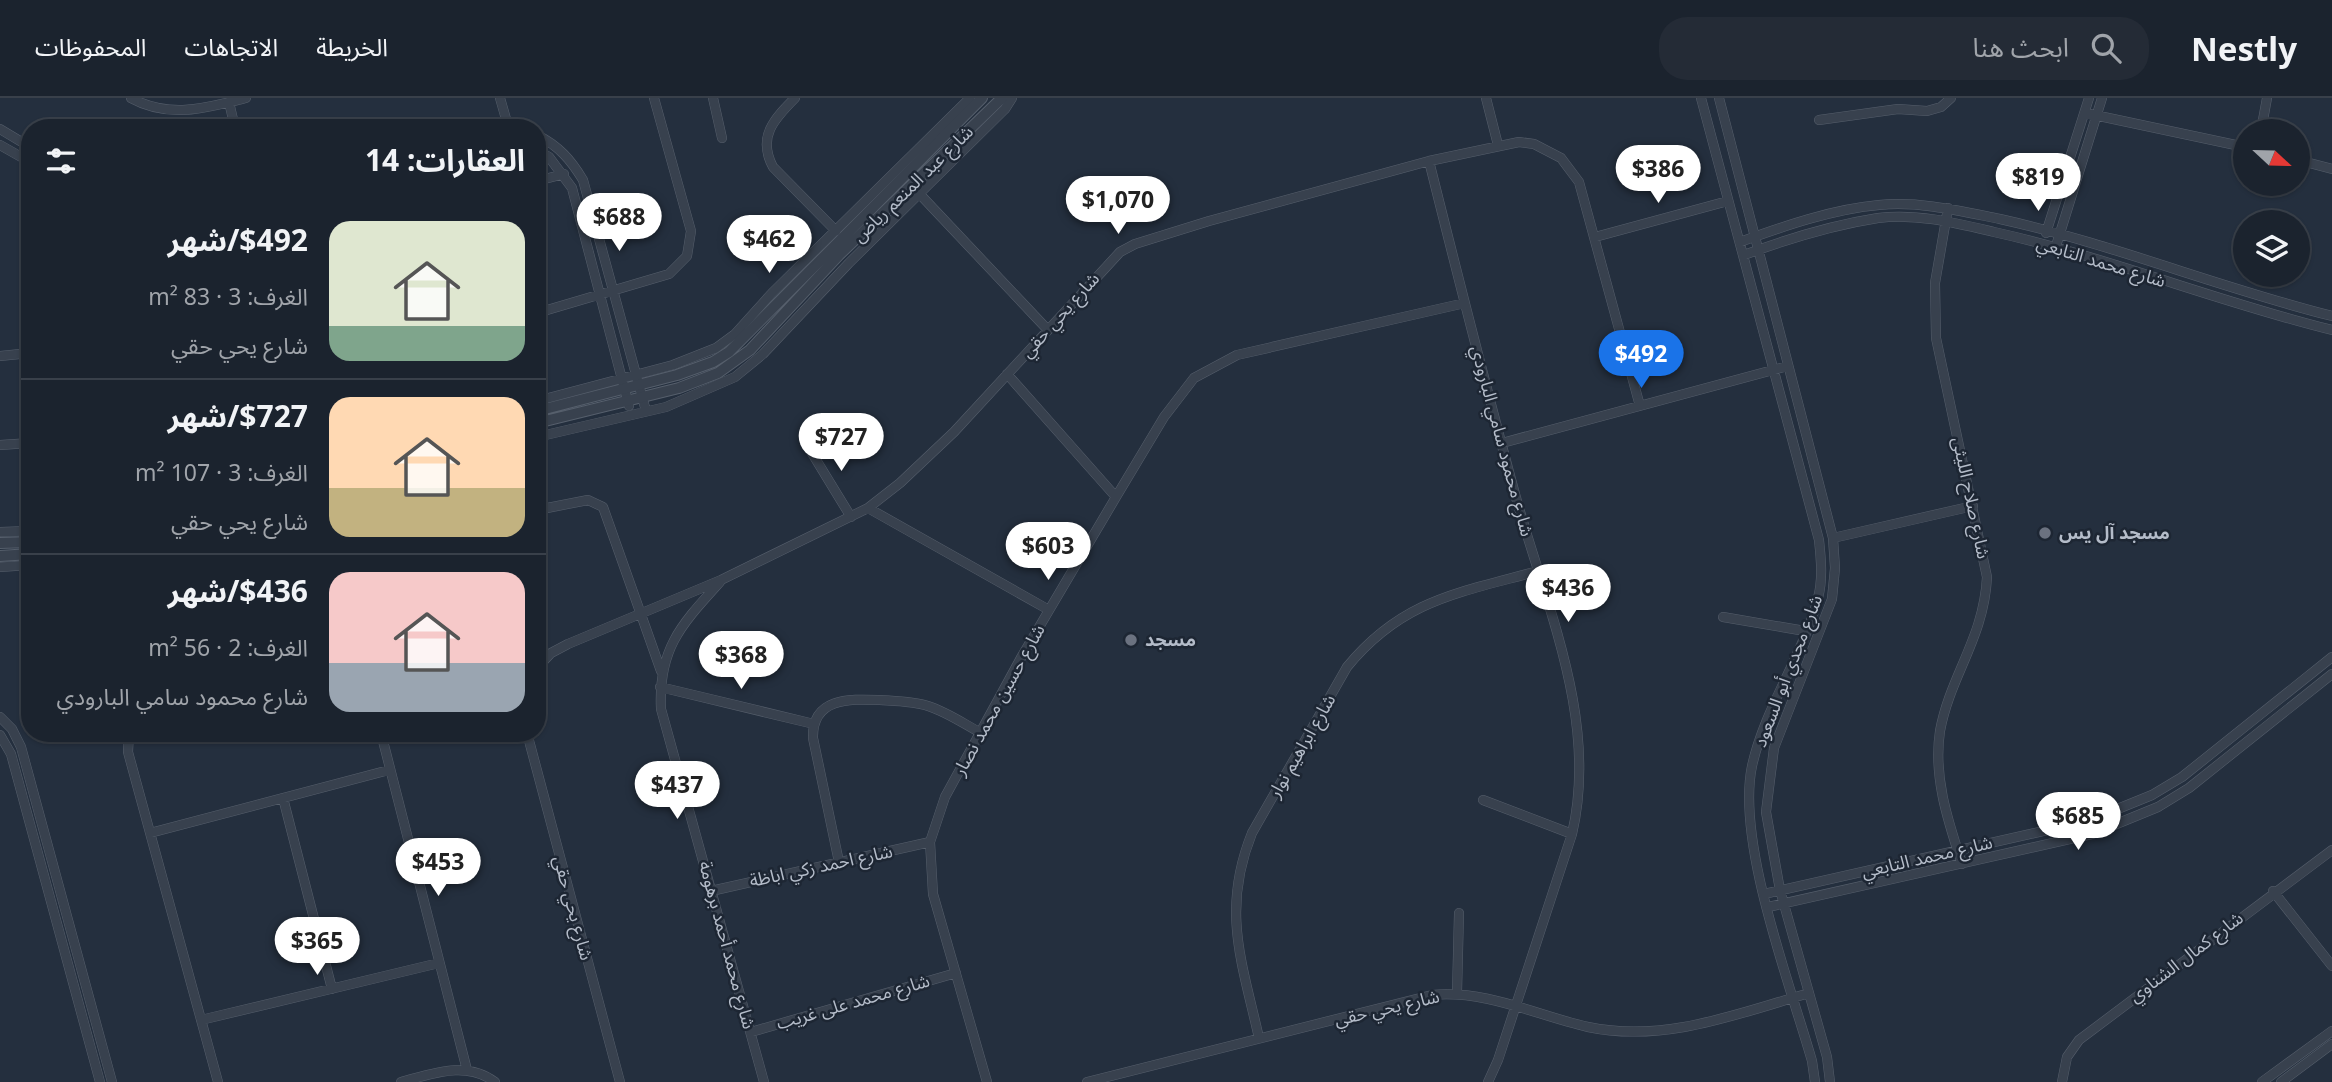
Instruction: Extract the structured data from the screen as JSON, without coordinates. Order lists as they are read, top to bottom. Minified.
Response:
{"streets":{"street":["شارع عبد المنعم رياض","شارع محمد التابعي","شارع يحي حقي","شارع محمود سامي البارودي","شارع صلاح الليثى","شارع مجدي أبو السعود","شارع حسين محمد نصار","شارع ابراهيم نوار","شارع احمد زكي اباظة","شارع محمد أحمد برهومة","شارع كمال الشناوي","شارع محمد على غريب"]},"crossings":[["شارع محمد التابعي","شارع صلاح الليثى"],["شارع محمد التابعي","شارع مجدي أبو السعود"],["شارع يحي حقي","شارع محمود سامي البارودي"],["شارع يحي حقي","شارع مجدي أبو السعود"],["شارع يحي حقي","شارع ابراهيم نوار"],["شارع يحي حقي","شارع محمد أحمد برهومة"],["شارع محمود سامي البارودي","شارع حسين محمد نصار"],["شارع محمود سامي البارودي","شارع ابراهيم نوار"],["شارع حسين محمد نصار","شارع احمد زكي اباظة"],["شارع حسين محمد نصار","شارع محمد على غريب"],["شارع احمد زكي اباظة","شارع محمد أحمد برهومة"],["شارع محمد أحمد برهومة","شارع محمد على غريب"]],"places":["مسجد آل يس","مسجد"],"north":"right","page":{"header":"Nestly","search":"ابحث هنا","nav":["الخريطة","الاتجاهات","المحفوظات"],"heading":"العقارات: 14","price":["$386","$819","$1,070","$688","$462","$492","$727","$603","$436","$368","$437","$685","$453","$365"],"list":[{"name":"$492/شهر","note":"الغرف: 3 · 83 m² · شارع يحي حقي"},{"name":"$727/شهر","note":"الغرف: 3 · 107 m² · شارع يحي حقي"},{"name":"$436/شهر","note":"الغرف: 2 · 56 m² · شارع محمود سامي البارودي"}]}}
